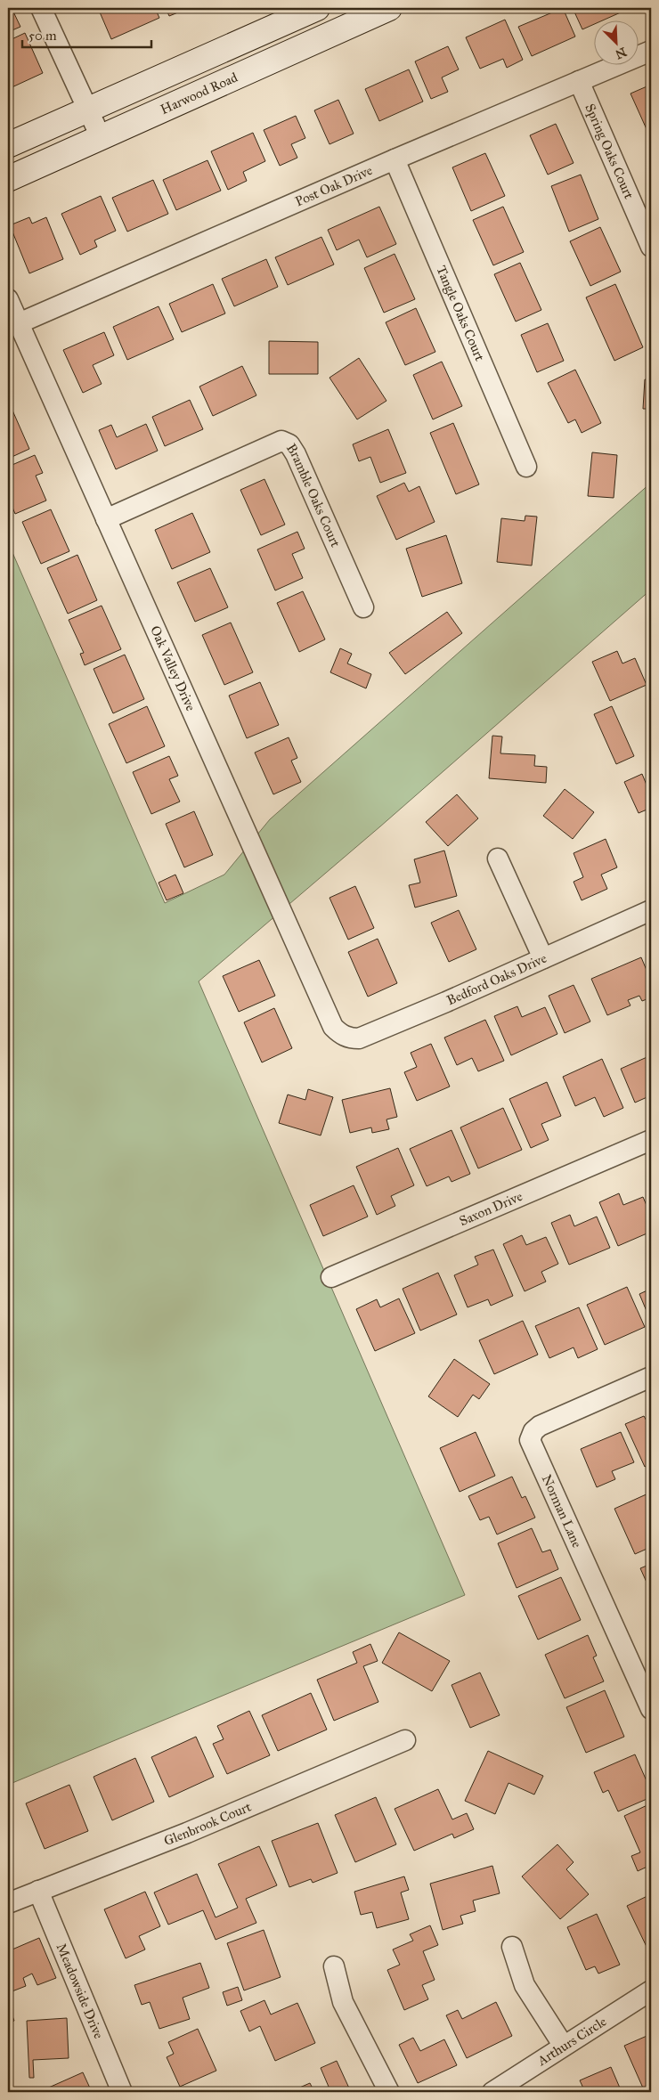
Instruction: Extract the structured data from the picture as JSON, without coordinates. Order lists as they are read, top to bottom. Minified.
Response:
{"streets":{"main road":["Harwood Road"],"street":["Spring Oaks Court","Post Oak Drive","Tangle Oaks Court","Bramble Oaks Court","Oak Valley Drive","Bedford Oaks Drive","Saxon Drive","Norman Lane","Glenbrook Court","Meadowside Drive","Arthurs Circle"]},"crossings":[["Spring Oaks Court","Post Oak Drive"],["Post Oak Drive","Tangle Oaks Court"],["Post Oak Drive","Oak Valley Drive"],["Bramble Oaks Court","Oak Valley Drive"],["Oak Valley Drive","Bedford Oaks Drive"],["Glenbrook Court","Meadowside Drive"]],"scale_bar":"50 m","north":"bottom right"}
